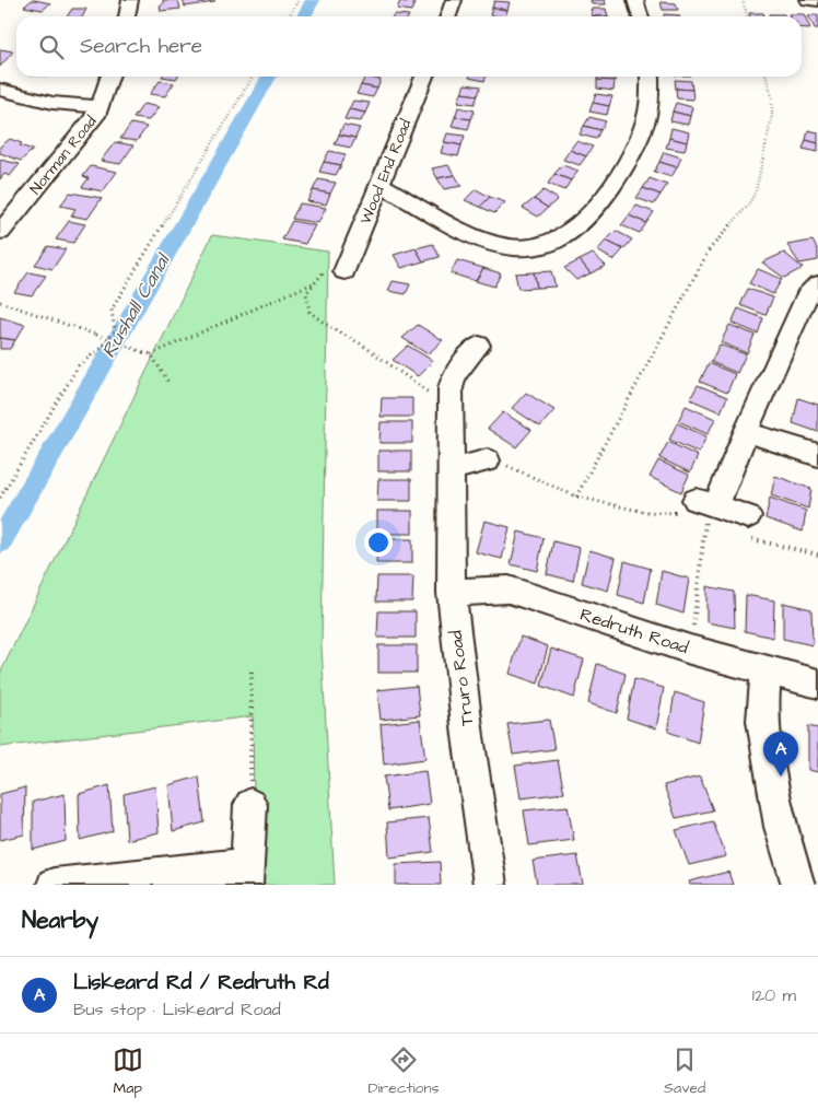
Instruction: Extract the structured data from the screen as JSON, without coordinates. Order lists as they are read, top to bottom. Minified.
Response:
{"streets":{"street":["Norman Road","Wood End Road","Redruth Road","Truro Road"]},"crossings":[["Redruth Road","Truro Road"]],"water":["Rushall Canal"],"page":{"search":"Search here","pins":"A","heading":"Nearby","list":[{"mark":"A","name":"Liskeard Rd / Redruth Rd","note":"Bus stop · Liskeard Road","value":"120 m"}],"nav":["Map","Directions","Saved"]}}
